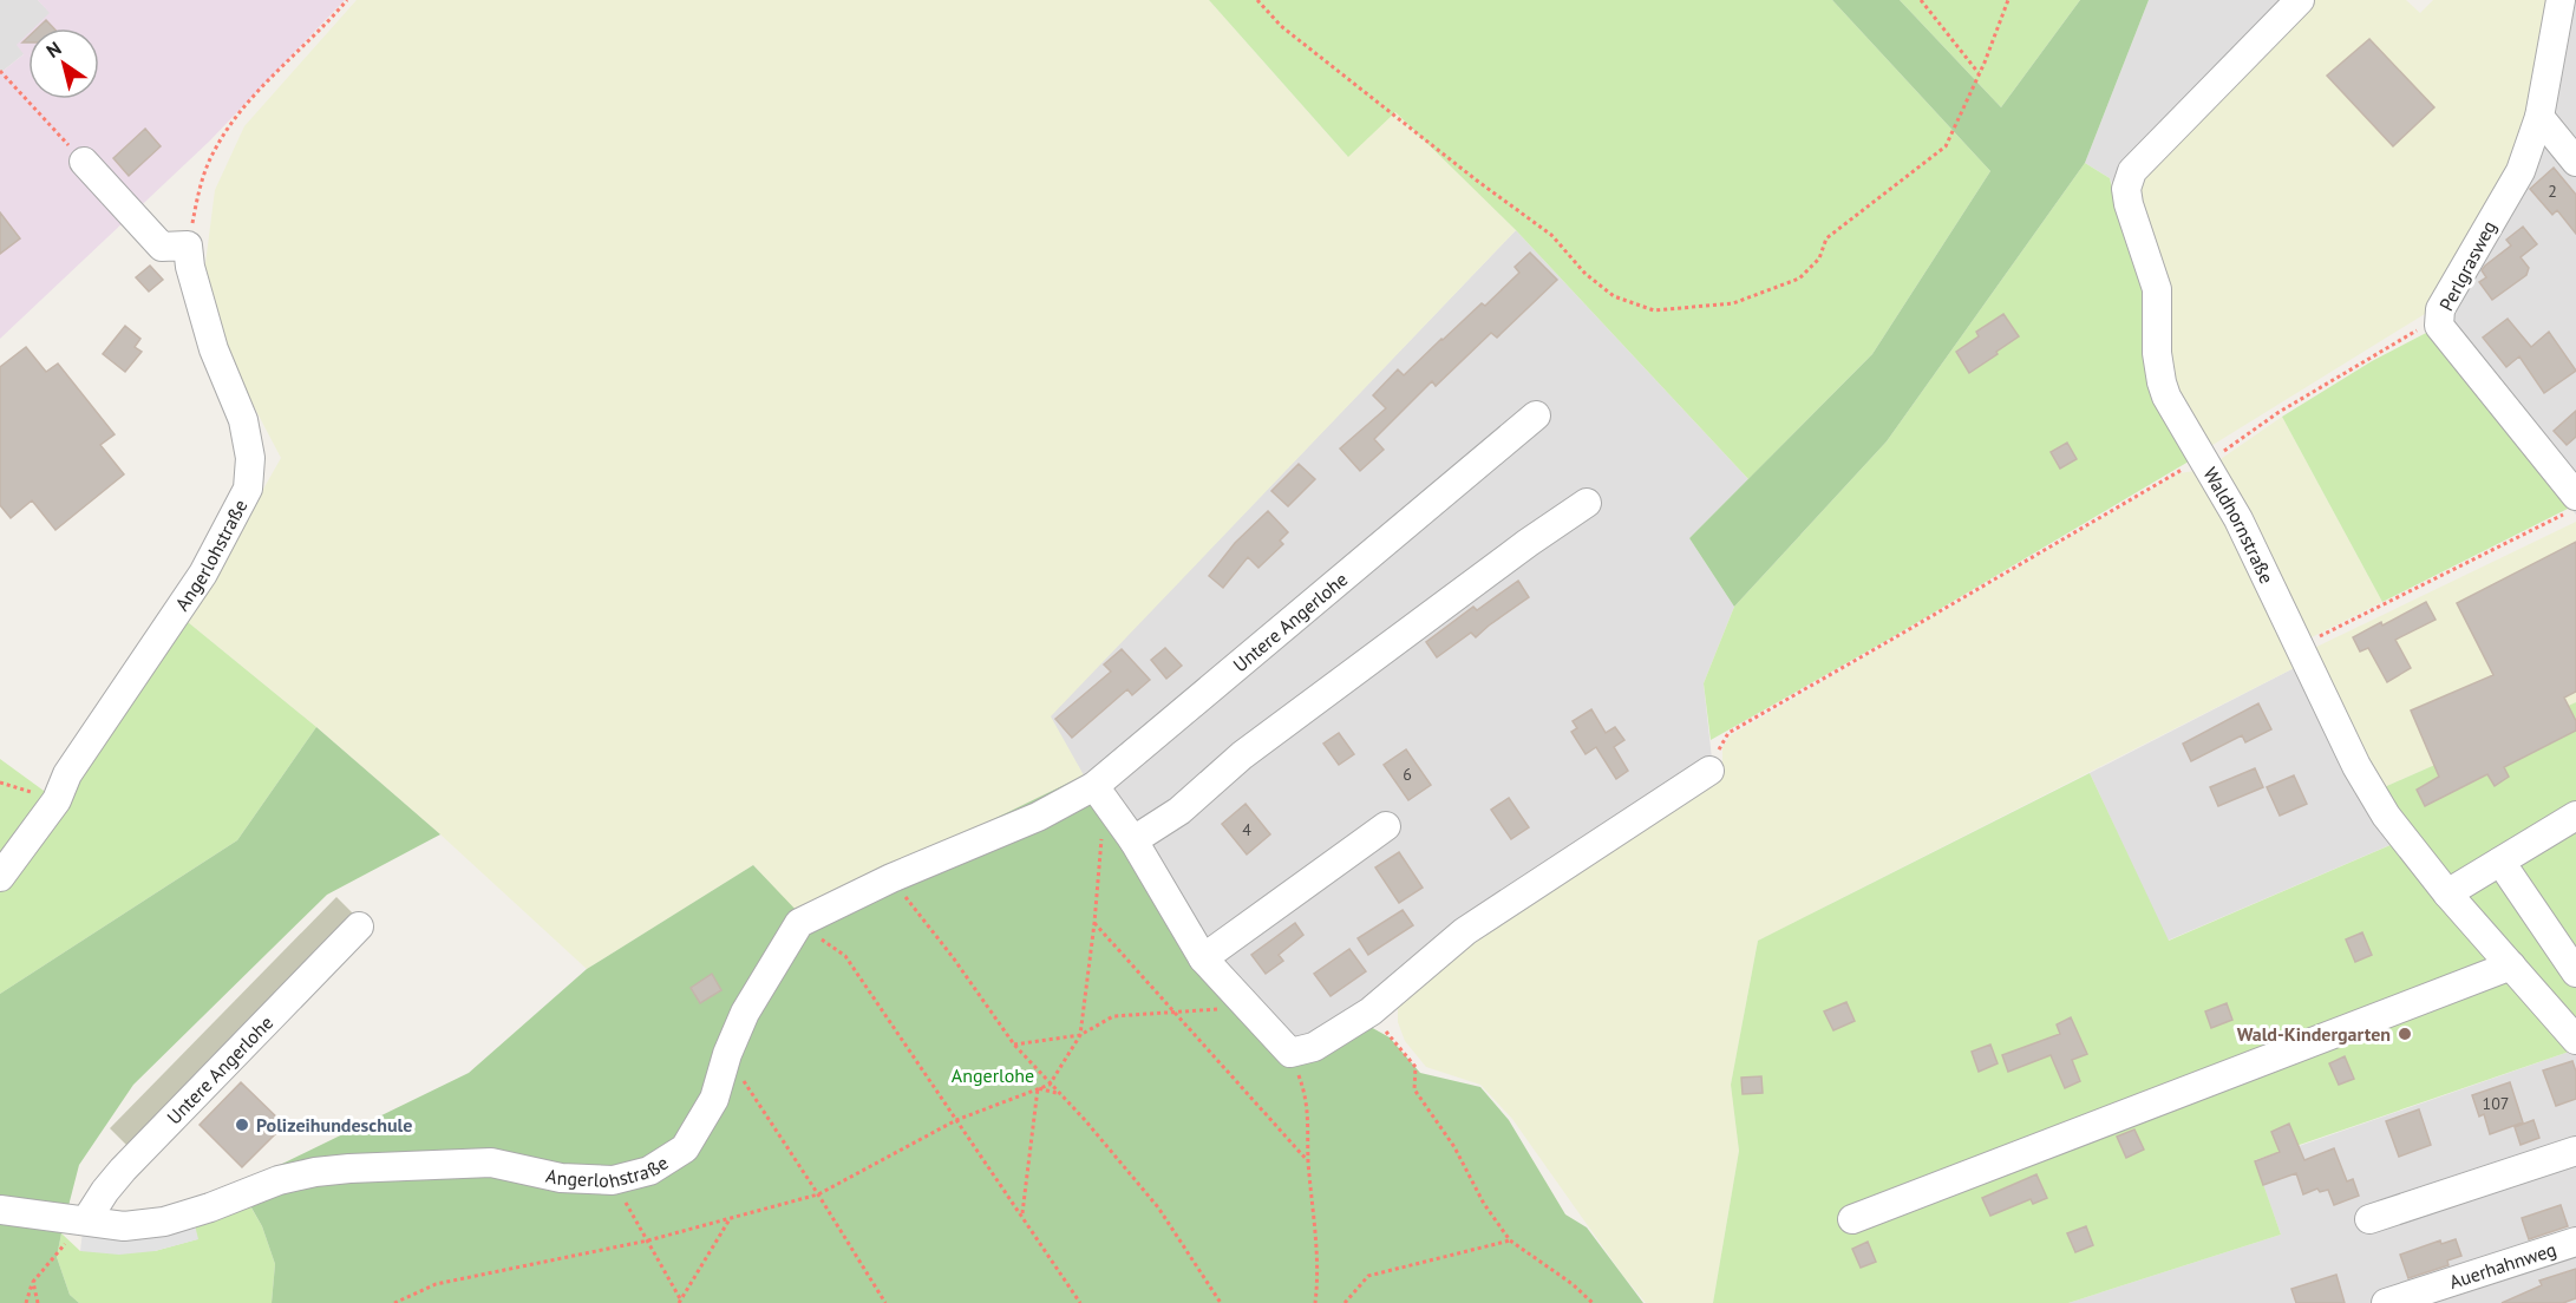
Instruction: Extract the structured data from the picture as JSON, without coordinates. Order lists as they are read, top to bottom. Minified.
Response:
{"streets":{"street":["Perlgrasweg","Waldhornstraße","Angerlohstraße","Untere Angerlohe","Auerhahnweg"]},"crossings":[["Angerlohstraße","Untere Angerlohe"]],"parks":["Angerlohe"],"places":["Wald-Kindergarten","Polizeihundeschule"],"house_numbers":["2","6","4","107"],"north":"top left"}
